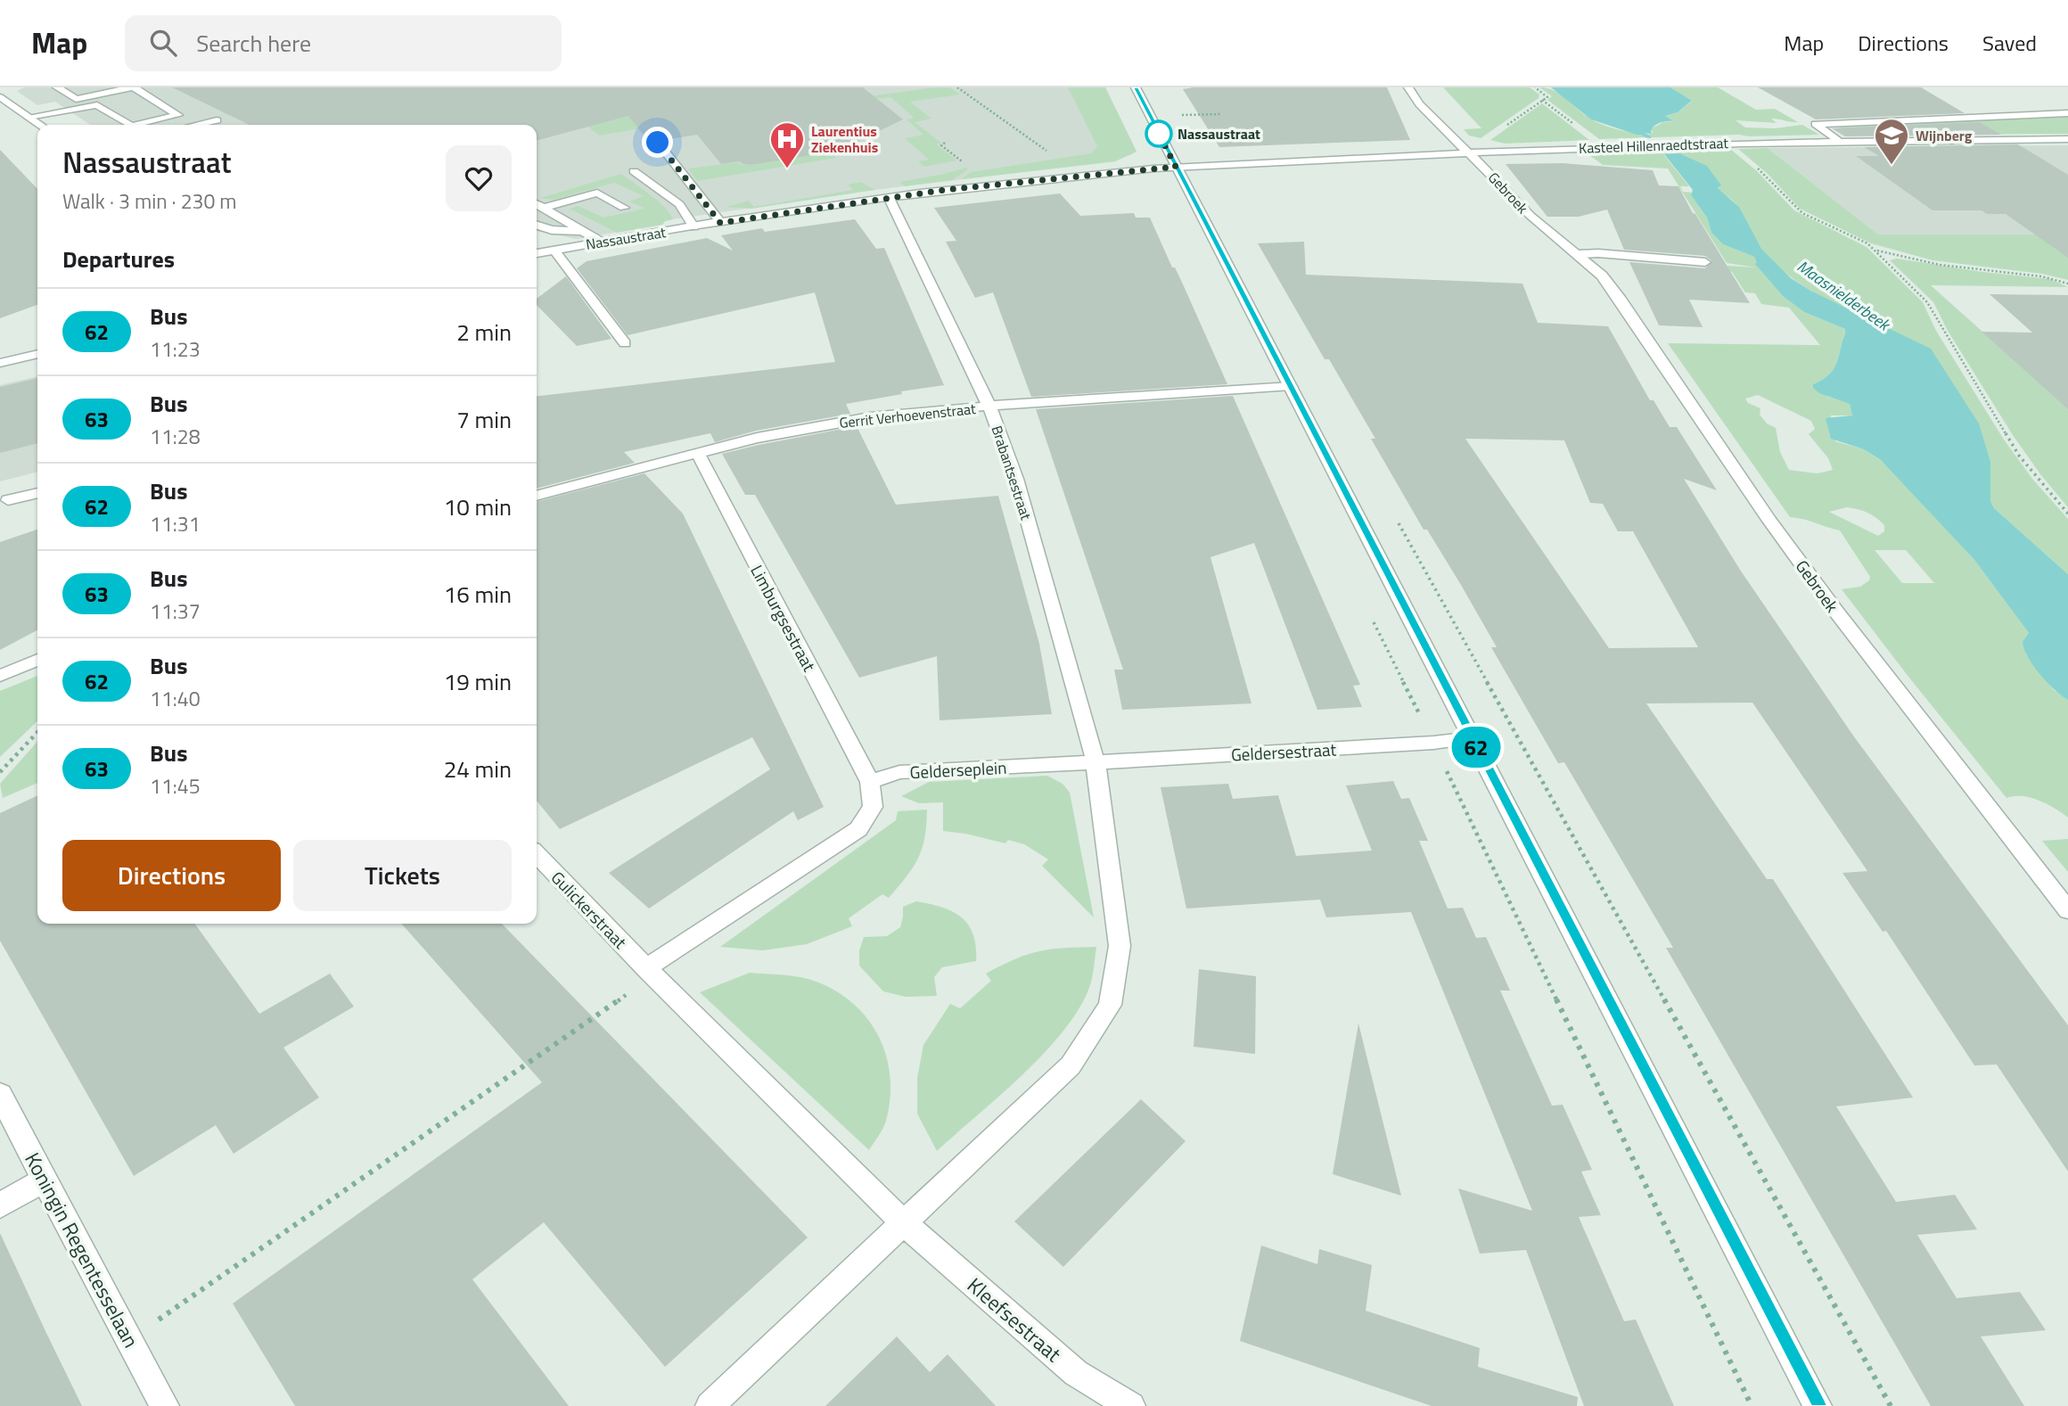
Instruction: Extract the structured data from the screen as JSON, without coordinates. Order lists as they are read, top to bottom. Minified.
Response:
{"streets":{"street":["Kasteel Hillenraedtstraat","Gebroek","Nassaustraat","Gerrit Verhoevenstraat","Brabantsestraat","Limburgsestraat","Geldersestraat","Gelderseplein","Gulickerstraat","Koningin Regentesselaan","Kleefsestraat"]},"crossings":[["Kasteel Hillenraedtstraat","Gebroek"],["Kasteel Hillenraedtstraat","Nassaustraat"],["Gebroek","Nassaustraat"],["Nassaustraat","Brabantsestraat"],["Gerrit Verhoevenstraat","Brabantsestraat"],["Gerrit Verhoevenstraat","Limburgsestraat"],["Brabantsestraat","Geldersestraat"],["Brabantsestraat","Gelderseplein"],["Limburgsestraat","Gelderseplein"],["Geldersestraat","Gelderseplein"]],"water":["Maasnielderbeek"],"places":{"other":["Nassaustraat"],"school or university":["Wijnberg"],"hospital":["Laurentius Ziekenhuis"]},"lines":["bus line 62"],"page":{"header":"Map","search":"Search here","nav":["Map","Directions","Saved"],"on_map":"62","heading":[["Nassaustraat","Walk · 3 min · 230 m"],"Departures"],"list":[{"mark":"62","name":"Bus","note":"11:23","value":"2 min"},{"mark":"63","name":"Bus","note":"11:28","value":"7 min"},{"mark":"62","name":"Bus","note":"11:31","value":"10 min"},{"mark":"63","name":"Bus","note":"11:37","value":"16 min"},{"mark":"62","name":"Bus","note":"11:40","value":"19 min"},{"mark":"63","name":"Bus","note":"11:45","value":"24 min"}],"buttons":["Directions","Tickets"]}}
